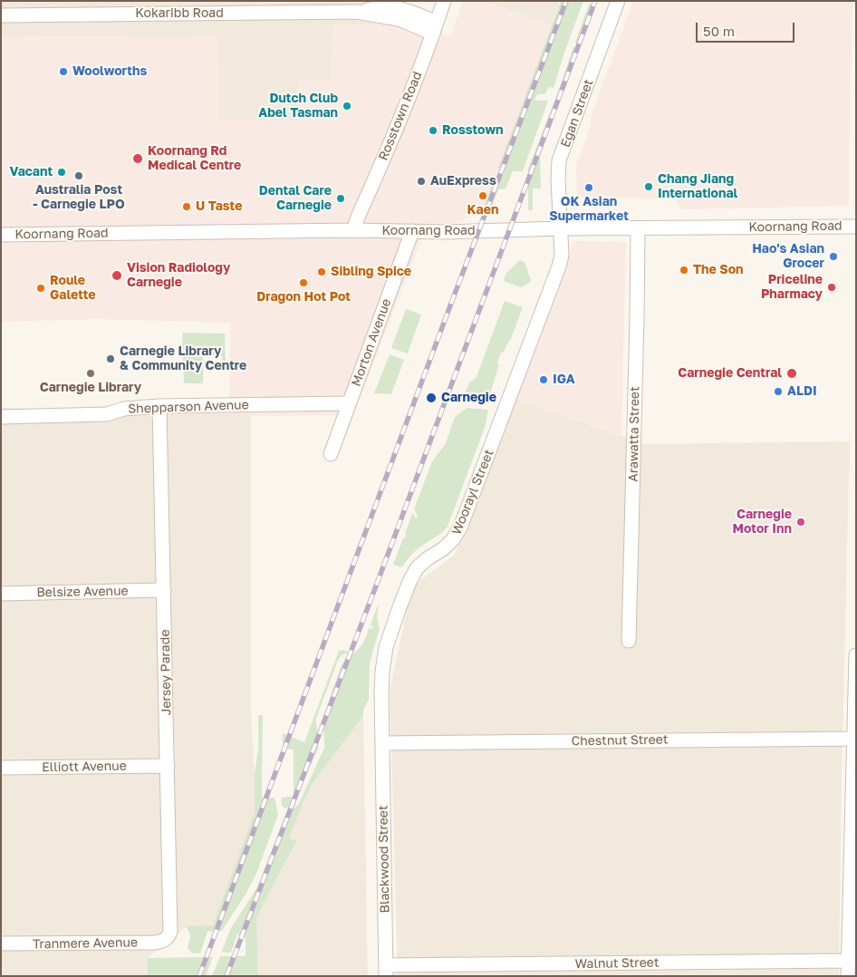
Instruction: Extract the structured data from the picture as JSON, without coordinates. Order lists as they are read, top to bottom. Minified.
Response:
{"streets":{"street":["Kokaribb Road","Egan Street","Rosstown Road","Koornang Road","Morton Avenue","Shepparson Avenue","Arawatta Street","Woorayl Street","Belsize Avenue","Jersey Parade","Chestnut Street","Elliott Avenue","Blackwood Street","Tranmere Avenue","Walnut Street"]},"crossings":[["Kokaribb Road","Rosstown Road"],["Egan Street","Koornang Road"],["Egan Street","Woorayl Street"],["Rosstown Road","Koornang Road"],["Koornang Road","Morton Avenue"],["Koornang Road","Arawatta Street"],["Koornang Road","Woorayl Street"],["Morton Avenue","Shepparson Avenue"],["Shepparson Avenue","Jersey Parade"],["Woorayl Street","Chestnut Street"],["Woorayl Street","Blackwood Street"],["Belsize Avenue","Jersey Parade"],["Jersey Parade","Elliott Avenue"],["Jersey Parade","Tranmere Avenue"],["Chestnut Street","Blackwood Street"],["Blackwood Street","Walnut Street"]],"places":["Woolworths","Dutch Club Abel Tasman","Rosstown","Koornang Rd Medical Centre","Vacant","Australia Post - Carnegie LPO","AuExpress","Chang Jiang International","OK Asian Supermarket","Kaen","Dental Care Carnegie","U Taste","Hao's Asian Grocer","The Son","Sibling Spice","Vision Radiology Carnegie","Dragon Hot Pot","Priceline Pharmacy","Roule Galette","Carnegie Library & Community Centre","Carnegie Library","Carnegie Central","IGA","ALDI","Carnegie","Carnegie Motor Inn"],"scale_bar":"50 m"}
